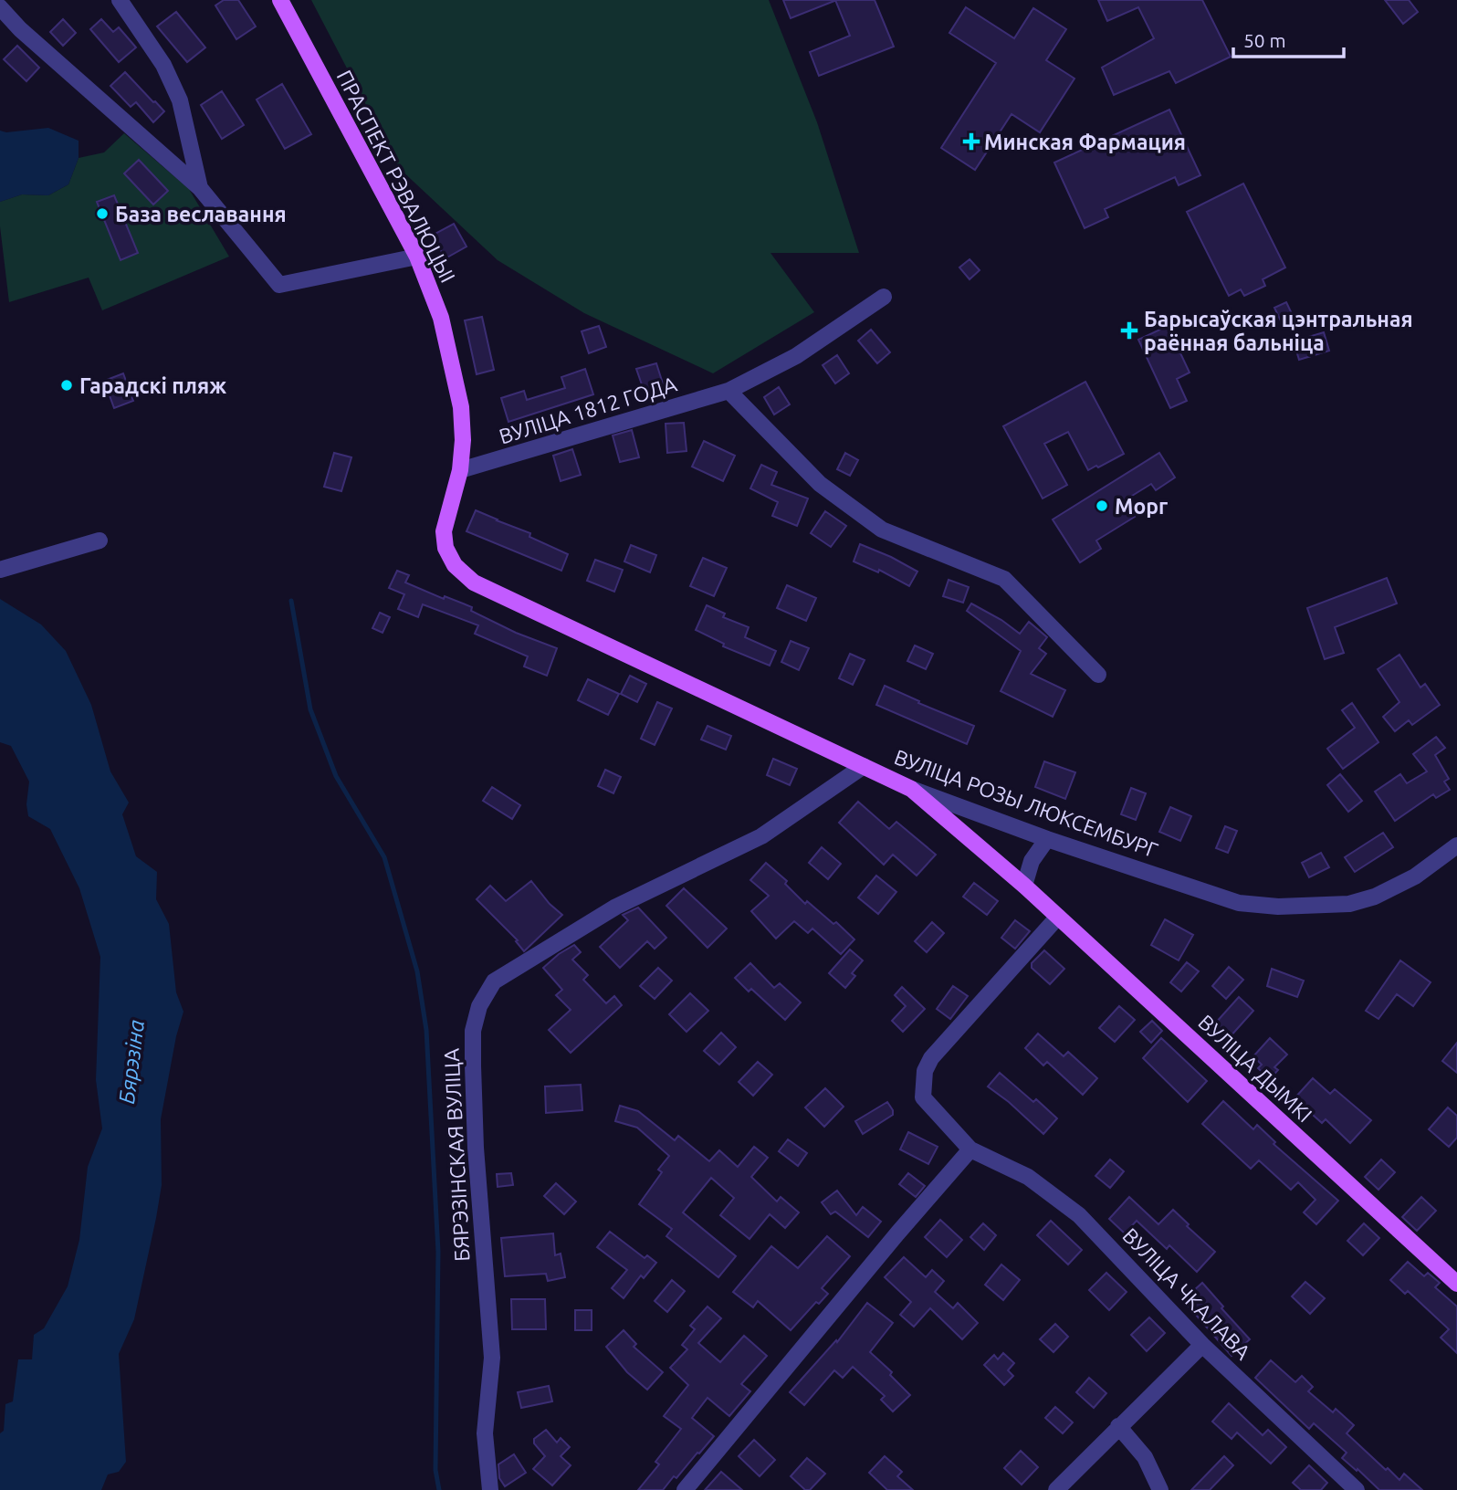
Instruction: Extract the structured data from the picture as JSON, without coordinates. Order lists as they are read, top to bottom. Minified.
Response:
{"streets":{"main road":["ПРАСПЕКТ РЭВАЛЮЦЫІ","ВУЛІЦА РОЗЫ ЛЮКСЕМБУРГ","ВУЛІЦА ДЫМКІ"],"street":["ВУЛІЦА 1812 ГОДА","БЯРЭЗІНСКАЯ ВУЛІЦА","ВУЛІЦА ЧКАЛАВА"]},"crossings":[["ПРАСПЕКТ РЭВАЛЮЦЫІ","ВУЛІЦА 1812 ГОДА"],["ПРАСПЕКТ РЭВАЛЮЦЫІ","ВУЛІЦА РОЗЫ ЛЮКСЕМБУРГ"],["ВУЛІЦА РОЗЫ ЛЮКСЕМБУРГ","ВУЛІЦА ДЫМКІ"],["ВУЛІЦА РОЗЫ ЛЮКСЕМБУРГ","БЯРЭЗІНСКАЯ ВУЛІЦА"]],"water":["Бярэзіна"],"places":{"health":["Минская Фармация","Барысаўская цэнтральная раённая бальніца"],"other":["База веславання","Гарадскі пляж","Морг"]},"scale_bar":"50 m"}
